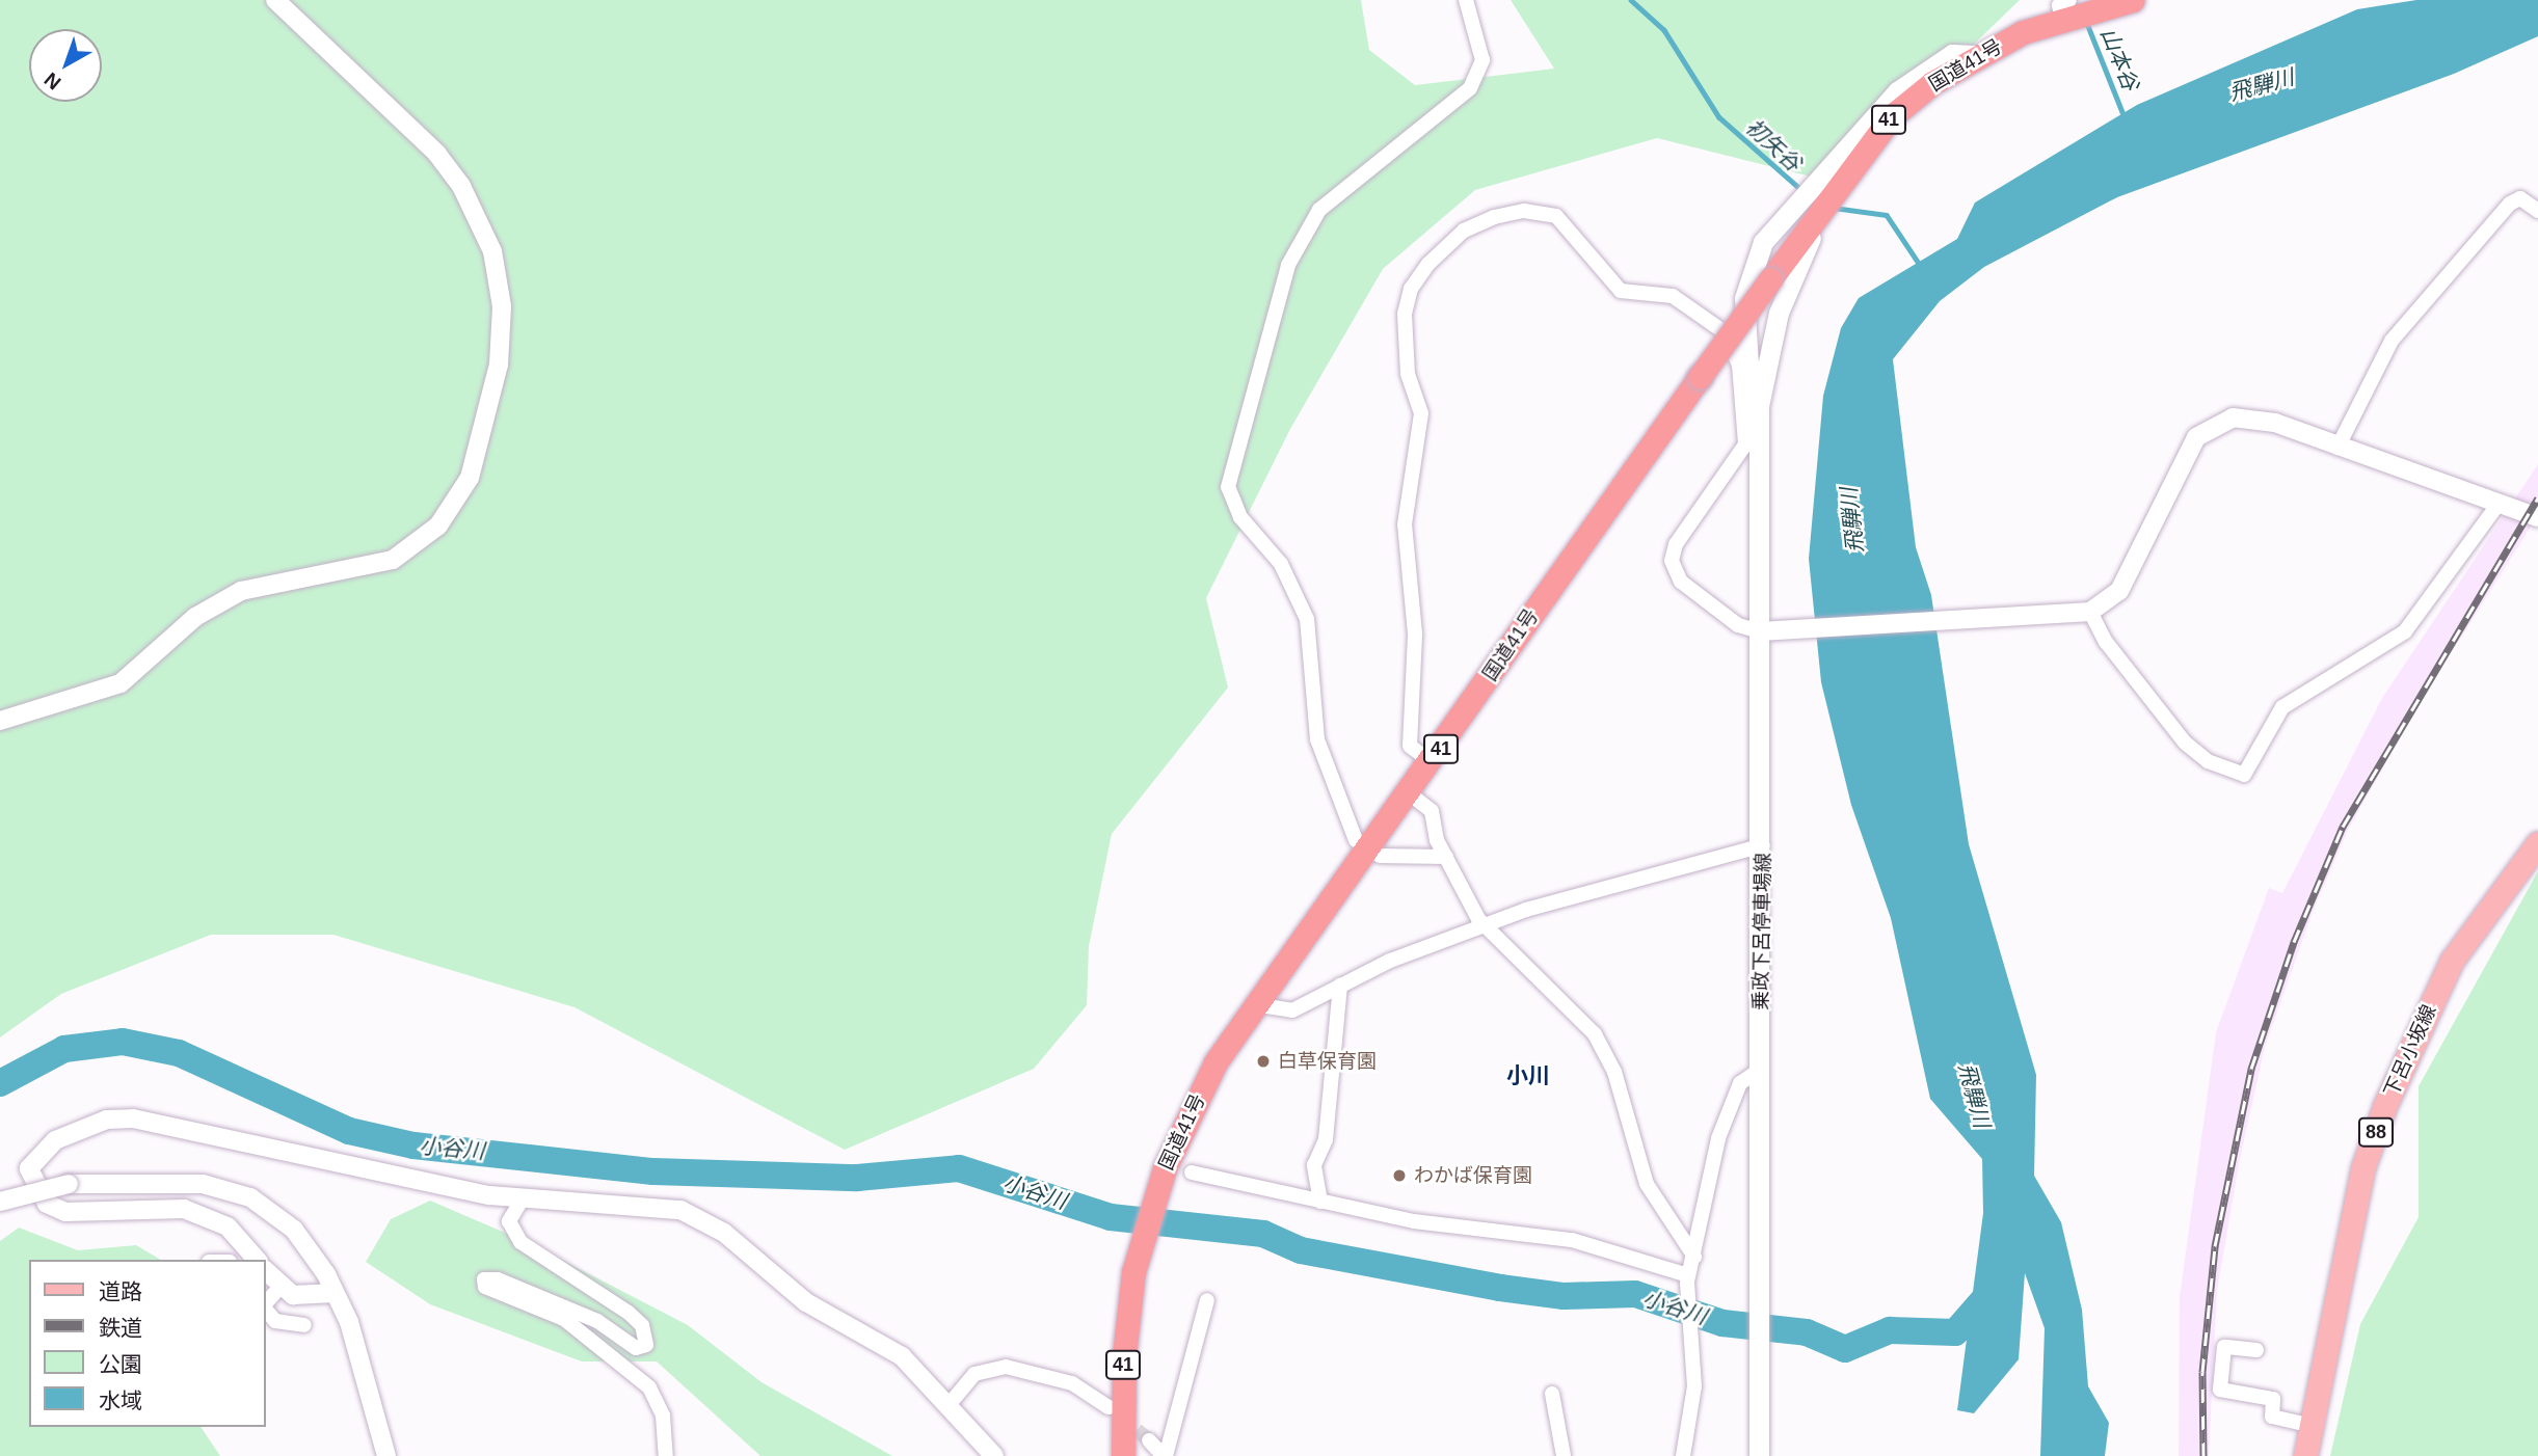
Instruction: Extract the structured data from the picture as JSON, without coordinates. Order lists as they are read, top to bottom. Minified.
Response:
{"streets":{"highway":["国道41号","41"],"main road":["乗政下呂停車場線","下呂小坂線","88"]},"districts":["小川"],"water":["山本谷","飛騨川","初矢谷","小谷川"],"places":["白草保育園","わかば保育園"],"legend":["道路","鉄道","公園","水域"],"north":"bottom left"}
